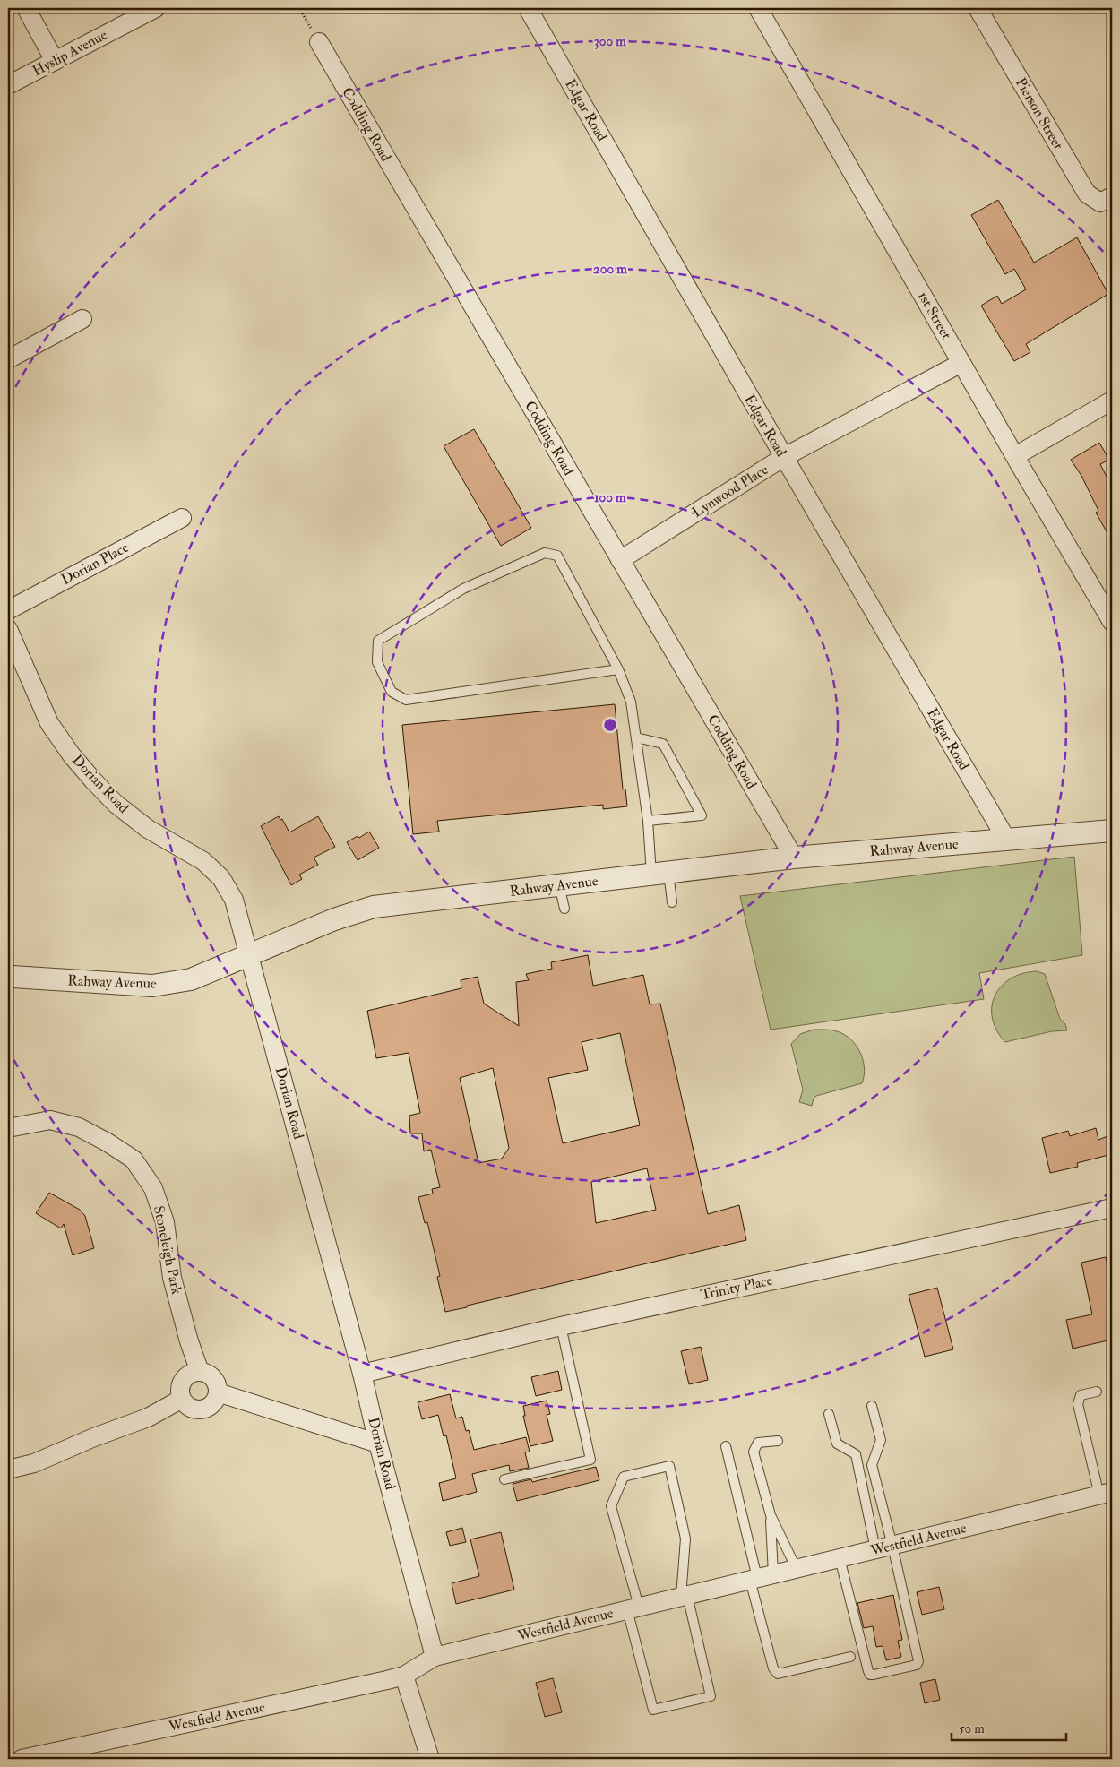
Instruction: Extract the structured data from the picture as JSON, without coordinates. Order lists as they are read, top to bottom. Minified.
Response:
{"streets":{"street":["Hyslip Avenue","Edgar Road","Pierson Street","Codding Road","1st Street","Lynwood Place","Dorian Place","Dorian Road","Rahway Avenue","Stoneleigh Park","Trinity Place","Westfield Avenue"]},"crossings":[["Edgar Road","Lynwood Place"],["Edgar Road","Rahway Avenue"],["Codding Road","Lynwood Place"],["Codding Road","Rahway Avenue"],["1st Street","Lynwood Place"],["Dorian Road","Rahway Avenue"],["Dorian Road","Trinity Place"],["Dorian Road","Westfield Avenue"]],"scale_bar":"50 m","rings":["300 m","200 m","100 m"]}
